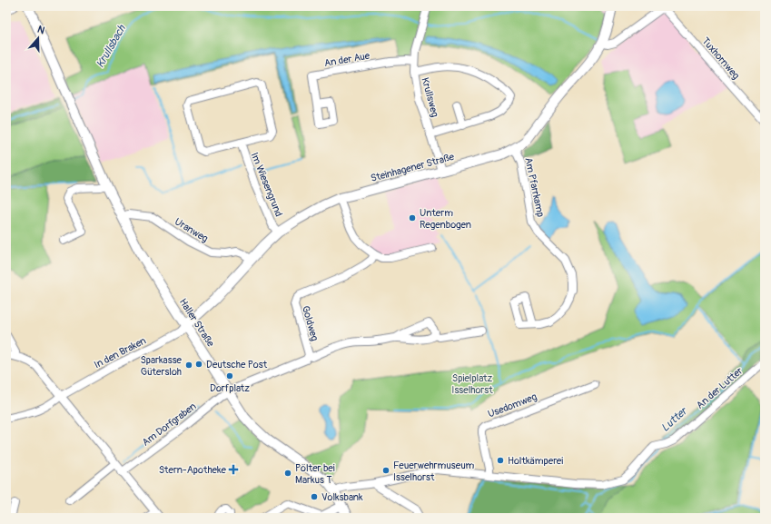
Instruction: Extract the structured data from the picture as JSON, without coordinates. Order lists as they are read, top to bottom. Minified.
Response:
{"streets":{"street":["Tuxhornweg","An der Aue","Krullsweg","Steinhagener Straße","Im Wiesengrund","Am Pfarrkamp","Uranweg","Haller Straße","Goldweg","In den Braken","An der Lutter","Usedomweg","Am Dorfgraben"]},"crossings":[["An der Aue","Krullsweg"],["Krullsweg","Steinhagener Straße"],["Steinhagener Straße","Im Wiesengrund"],["Steinhagener Straße","Am Pfarrkamp"],["Steinhagener Straße","Uranweg"],["Steinhagener Straße","Haller Straße"],["Steinhagener Straße","In den Braken"],["Uranweg","Haller Straße"],["Haller Straße","Goldweg"],["Haller Straße","In den Braken"],["Haller Straße","An der Lutter"],["Haller Straße","Am Dorfgraben"],["Goldweg","Am Dorfgraben"],["An der Lutter","Usedomweg"]],"water":["Krullsbach","Lutter"],"parks":["Spielplatz Isselhorst"],"places":{"other":["Unterm Regenbogen","Deutsche Post","Sparkasse Gütersloh","Dorfplatz","Holtkämperei","Feuerwehrmuseum Isselhorst","Pölter bei Markus T","Volksbank"],"health":["Stern-Apotheke"]},"north":"top"}
